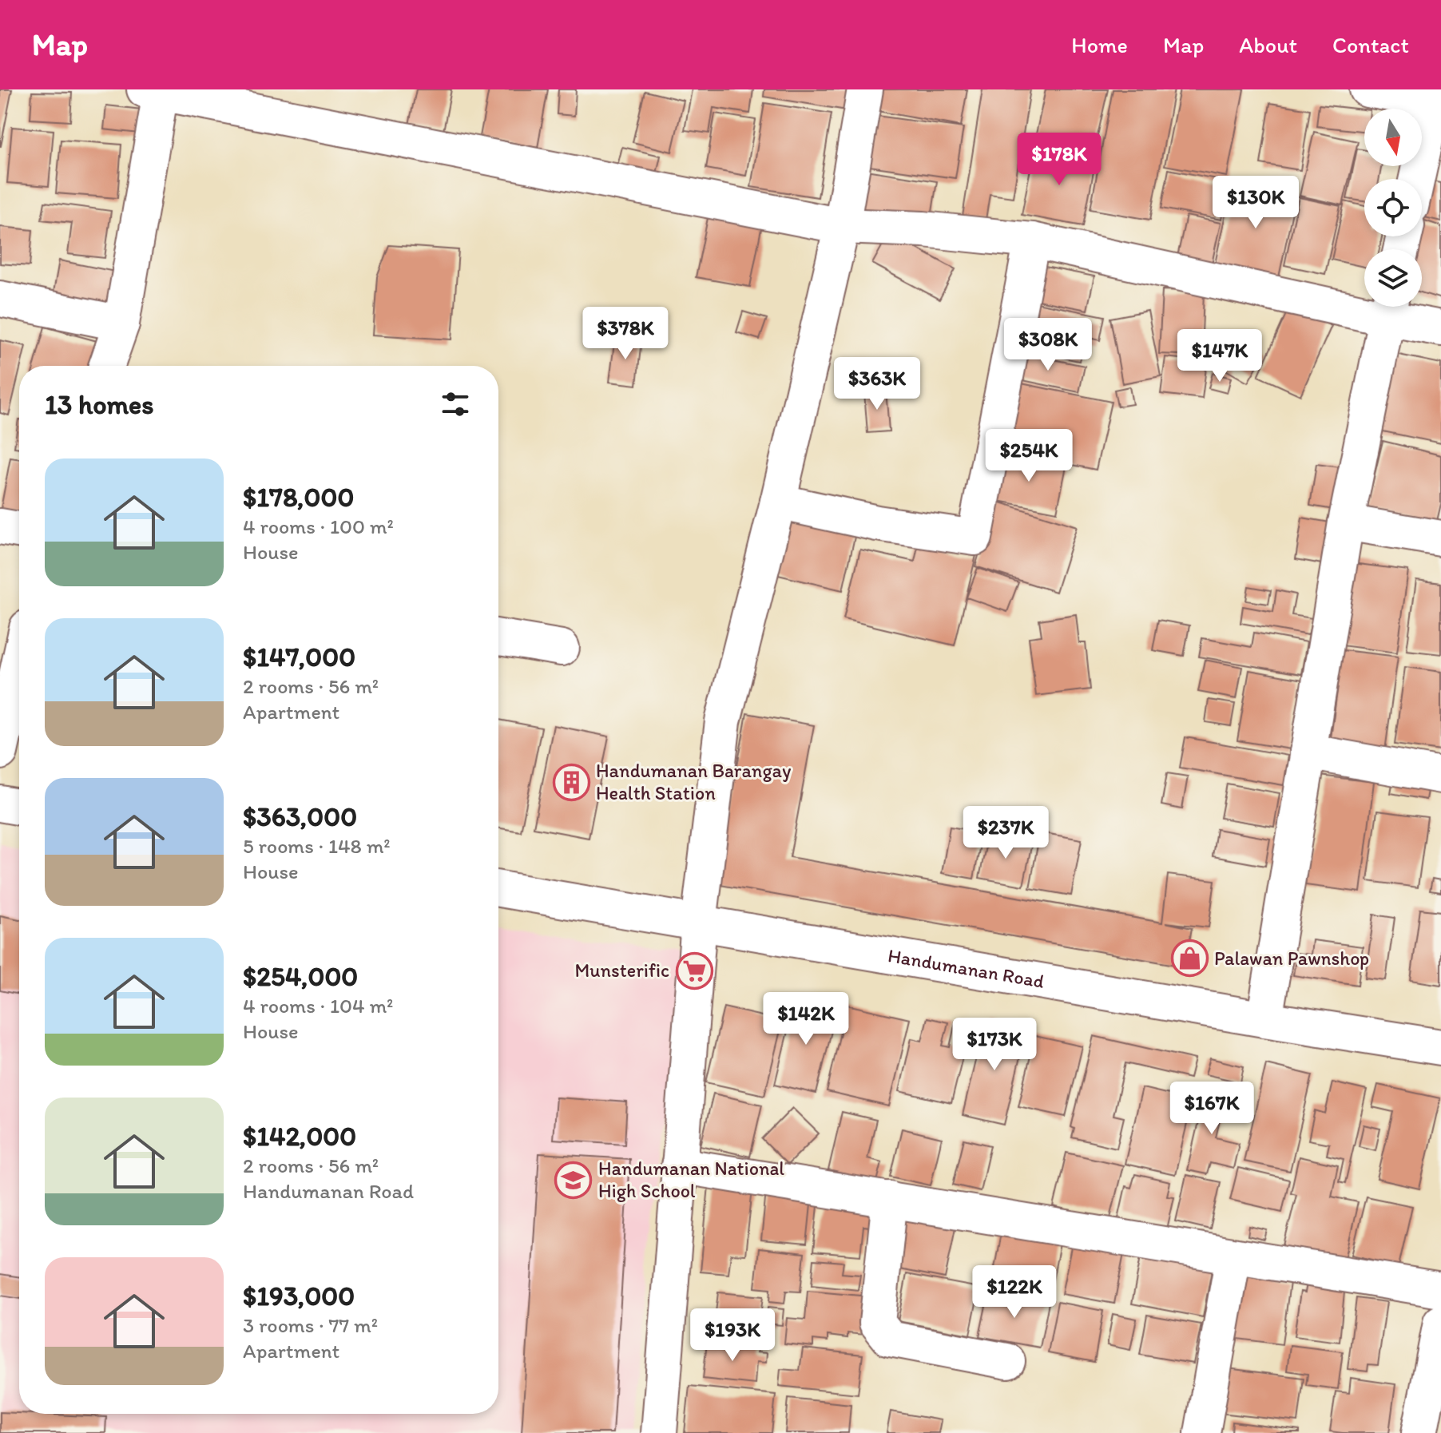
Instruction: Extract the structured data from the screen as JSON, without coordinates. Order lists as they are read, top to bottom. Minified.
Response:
{"streets":{"street":["Handumanan Road"]},"places":{"building":["Handumanan Barangay Health Station"],"shop":["Palawan Pawnshop"],"supermarket":["Munsterific"],"school or university":["Handumanan National High School"]},"north":"bottom","page":{"header":"Map","nav":["Home","Map","About","Contact"],"price":["$178K","$130K","$378K","$308K","$147K","$363K","$254K","$237K","$142K","$173K","$167K","$122K","$193K"],"heading":"13 homes","list":[{"name":"$178,000","note":"4 rooms · 100 m² · House"},{"name":"$147,000","note":"2 rooms · 56 m² · Apartment"},{"name":"$363,000","note":"5 rooms · 148 m² · House"},{"name":"$254,000","note":"4 rooms · 104 m² · House"},{"name":"$142,000","note":"2 rooms · 56 m² · Handumanan Road"},{"name":"$193,000","note":"3 rooms · 77 m² · Apartment"}]}}
